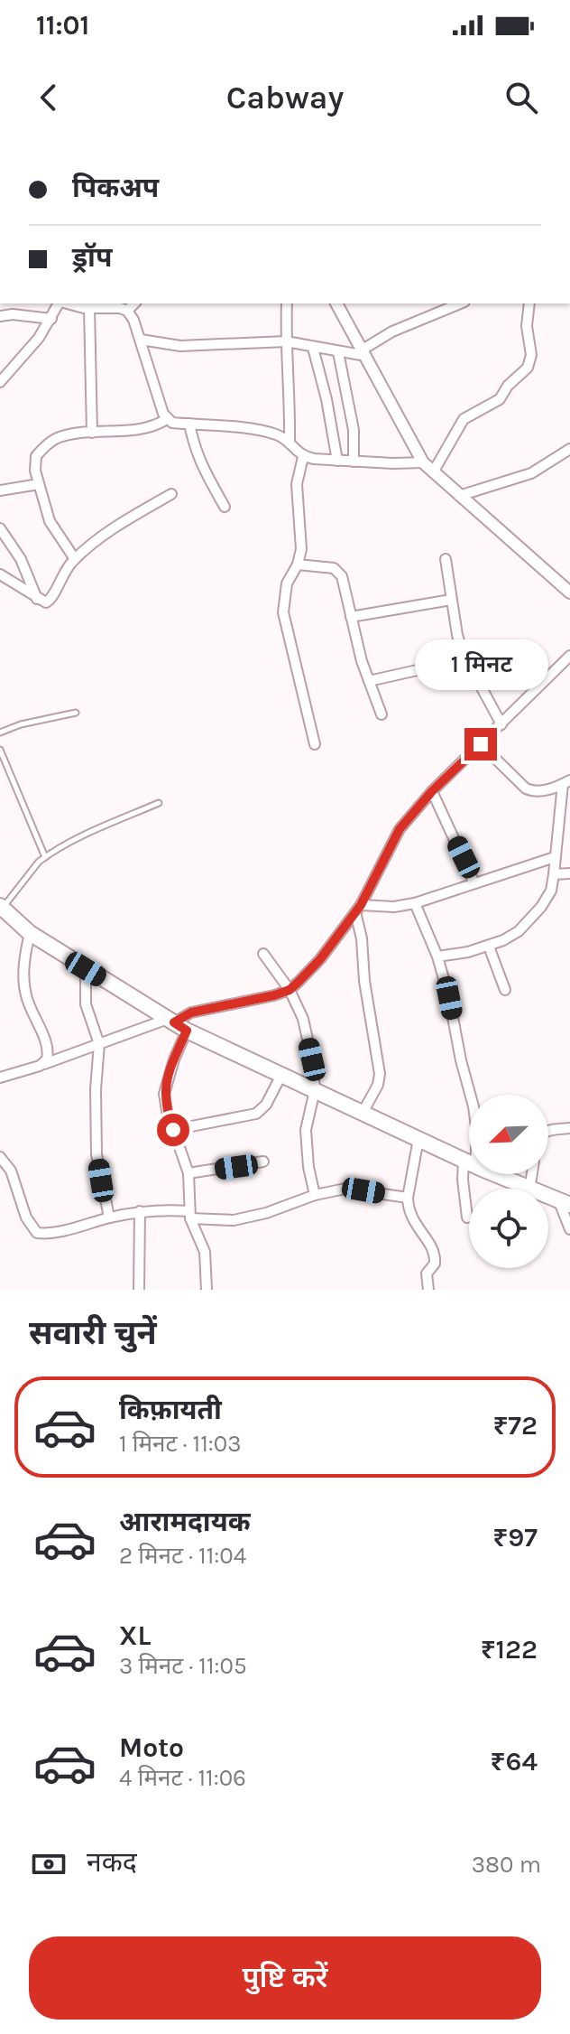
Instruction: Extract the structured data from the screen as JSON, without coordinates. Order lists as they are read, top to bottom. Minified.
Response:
{"north":"bottom left","page":{"status":"11:01","header":"Cabway","banner":["पिकअप","ड्रॉप"],"bubble":"1 मिनट","heading":"सवारी चुनें","list":[{"name":"किफ़ायती","note":"1 मिनट · 11:03","value":"₹72"},{"name":"आरामदायक","note":"2 मिनट · 11:04","value":"₹97"},{"name":"XL","note":"3 मिनट · 11:05","value":"₹122"},{"name":"Moto","note":"4 मिनट · 11:06","value":"₹64"}],"pay":["नकद","380 m"],"buttons":"पुष्टि करें"}}
